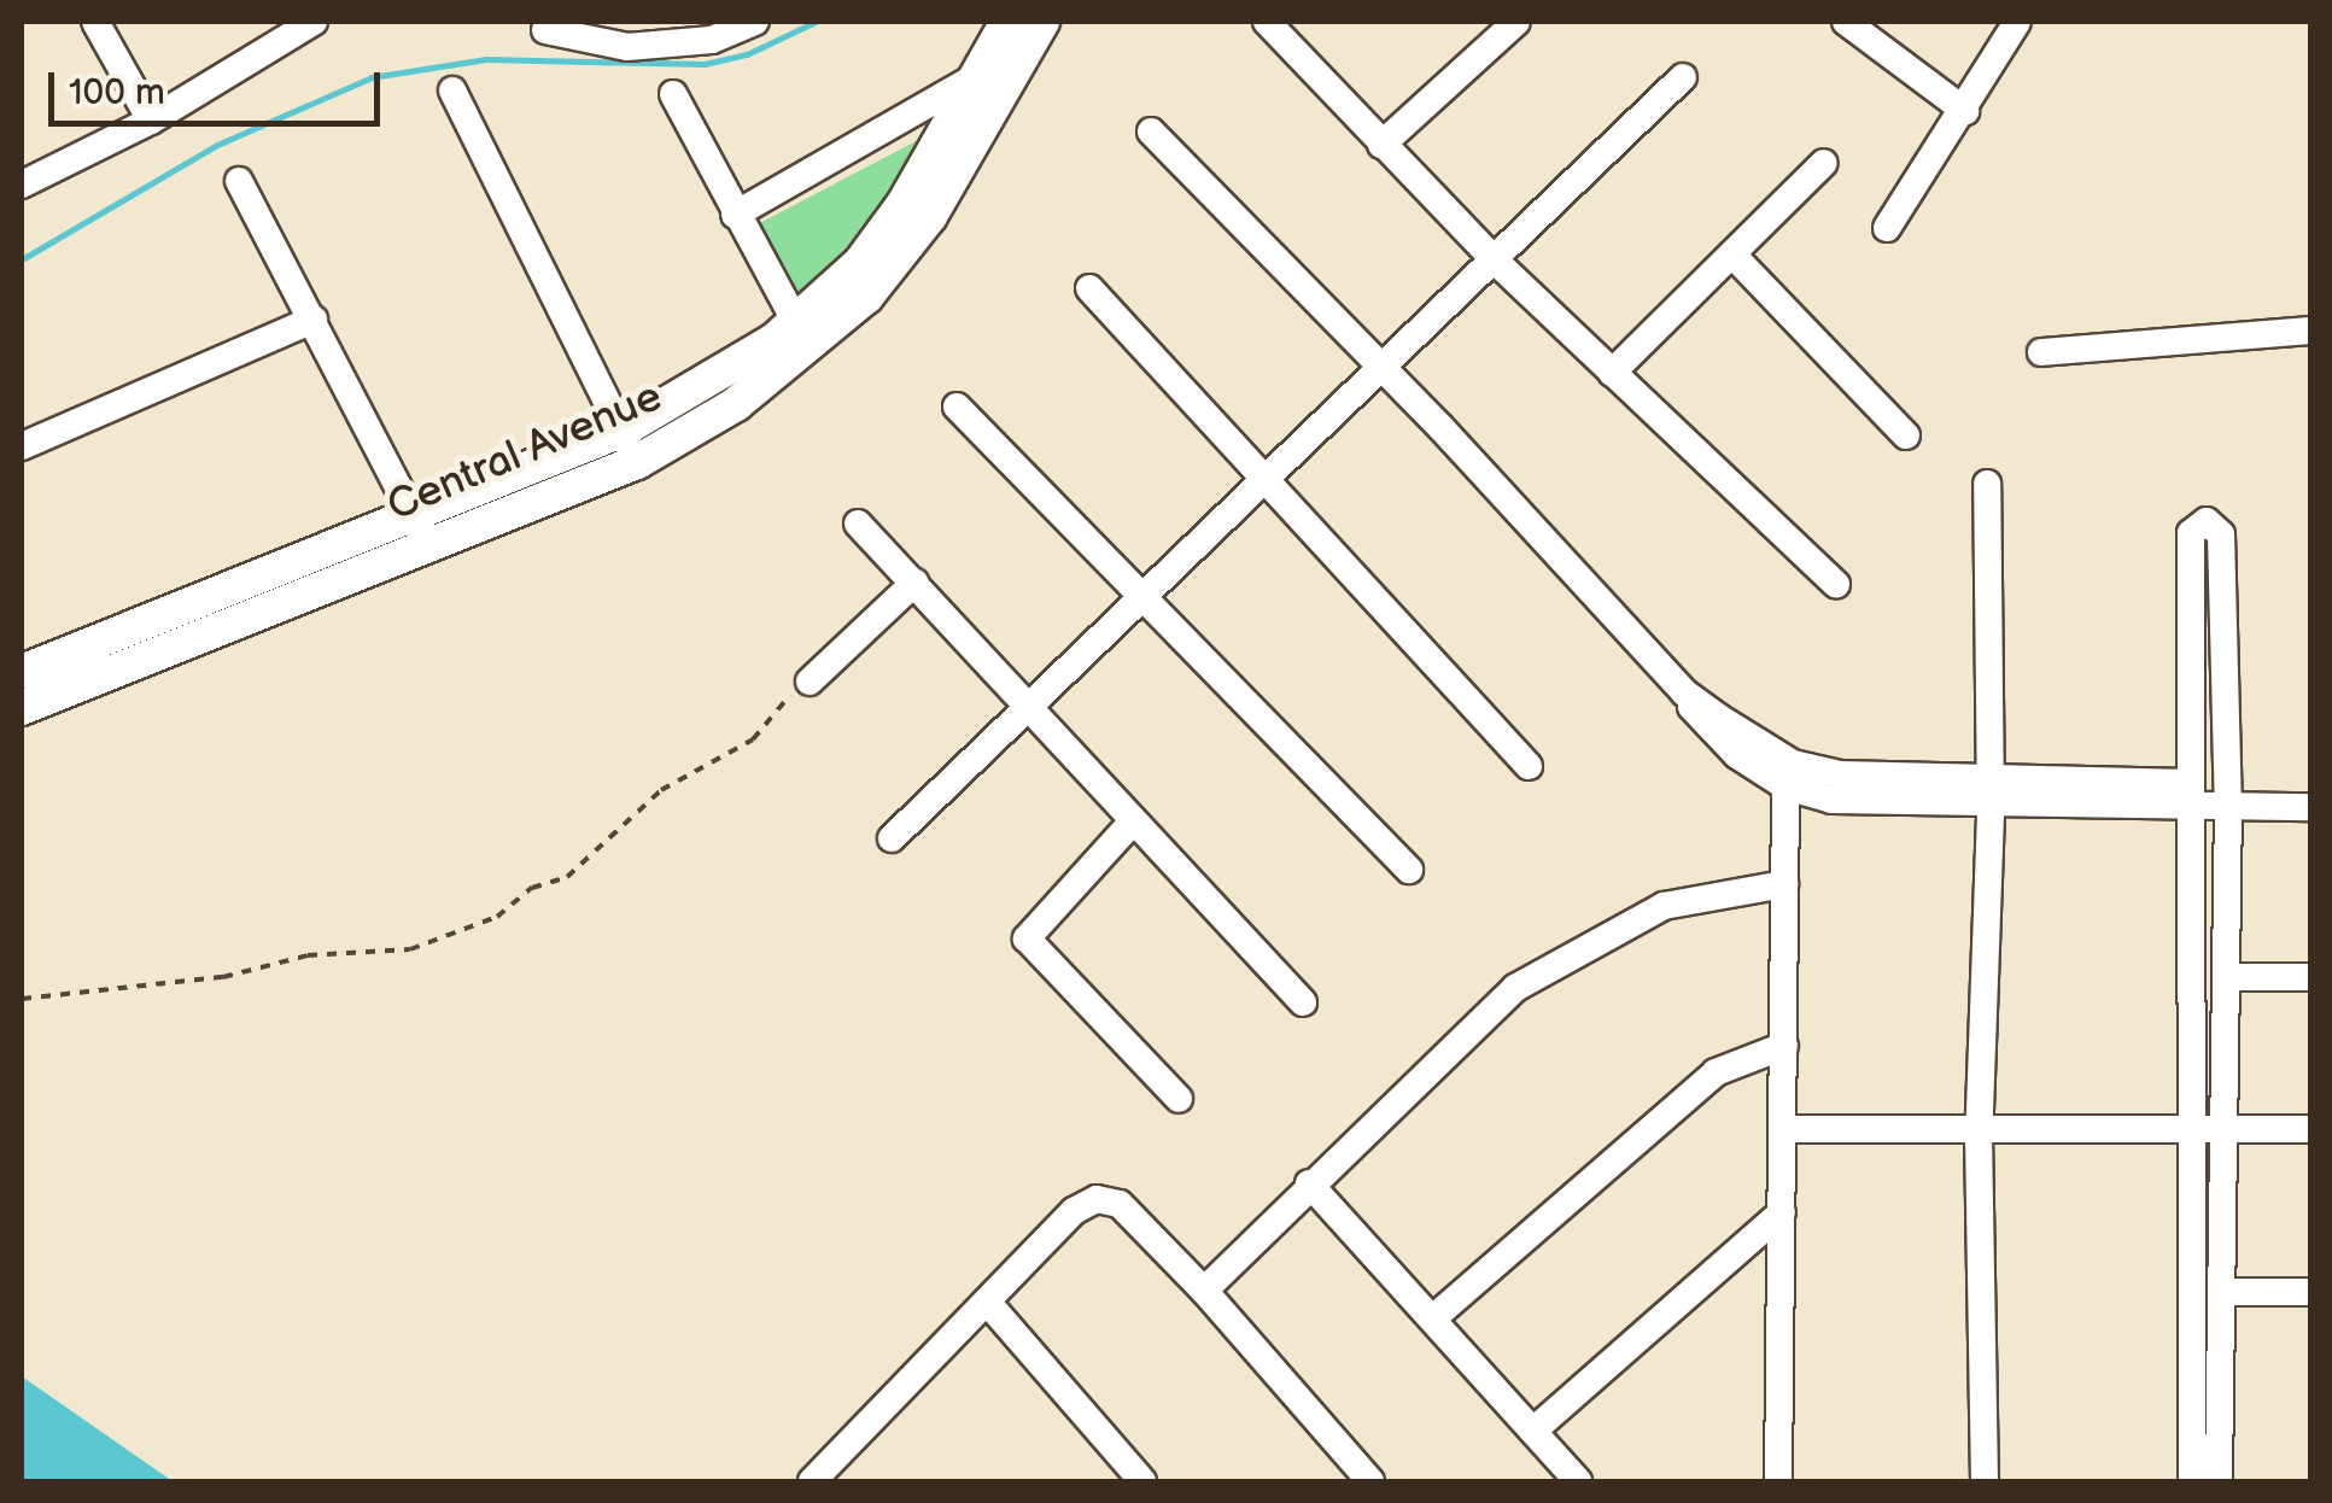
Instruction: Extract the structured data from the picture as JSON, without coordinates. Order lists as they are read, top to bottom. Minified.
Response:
{"streets":{"street":["Central Avenue"]},"scale_bar":"100 m"}
